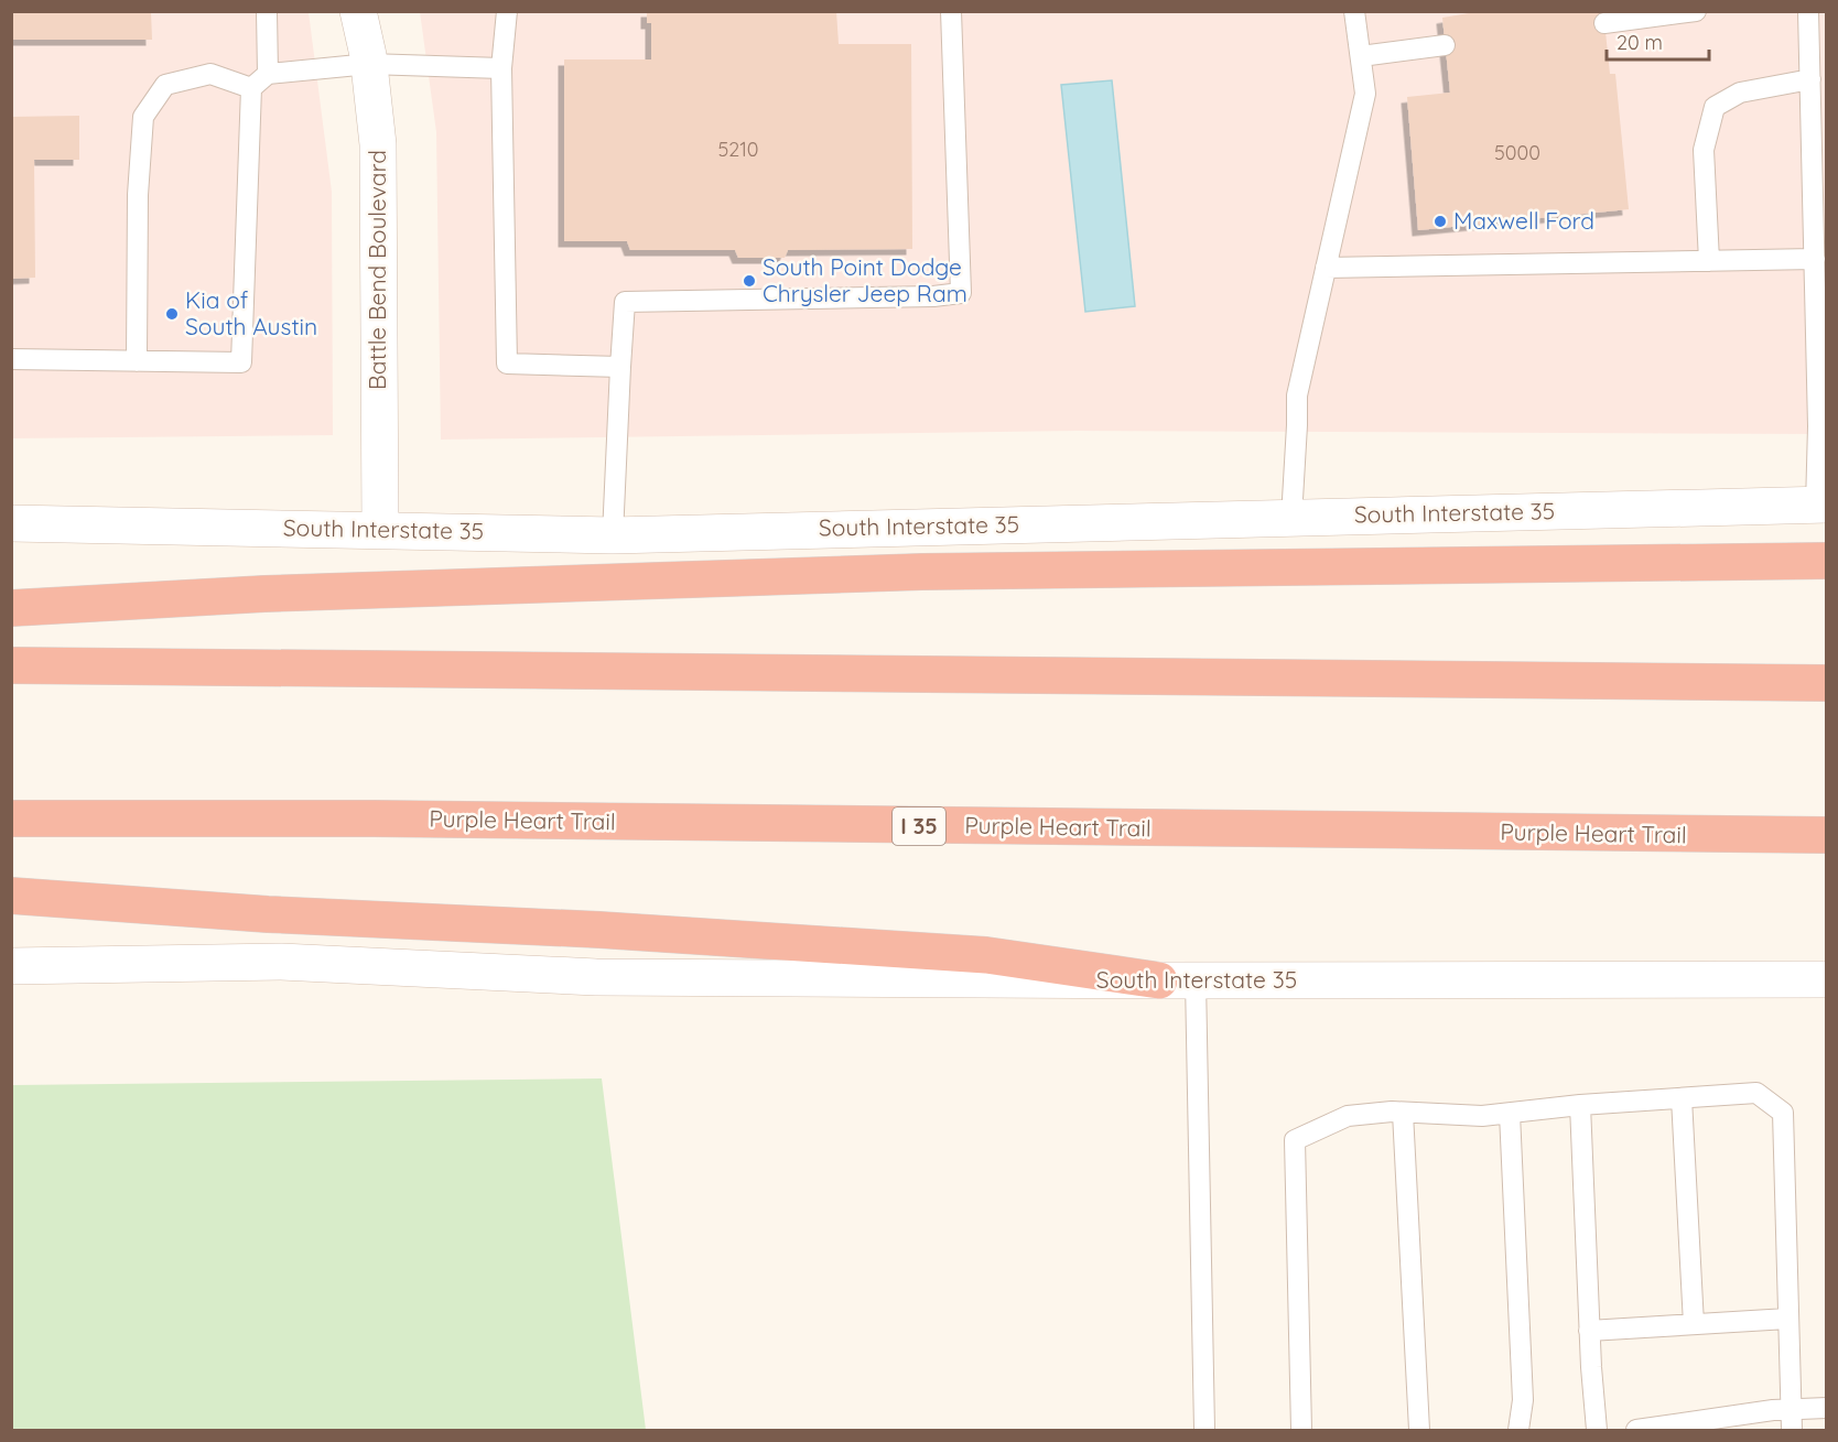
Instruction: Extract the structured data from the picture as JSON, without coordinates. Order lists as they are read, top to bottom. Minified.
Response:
{"streets":{"highway":["Purple Heart Trail","I 35"],"main road":["Battle Bend Boulevard","South Interstate 35"]},"crossings":[["Battle Bend Boulevard","South Interstate 35"]],"places":["Maxwell Ford","South Point Dodge Chrysler Jeep Ram","Kia of South Austin"],"house_numbers":["5210","5000"],"scale_bar":"20 m"}
